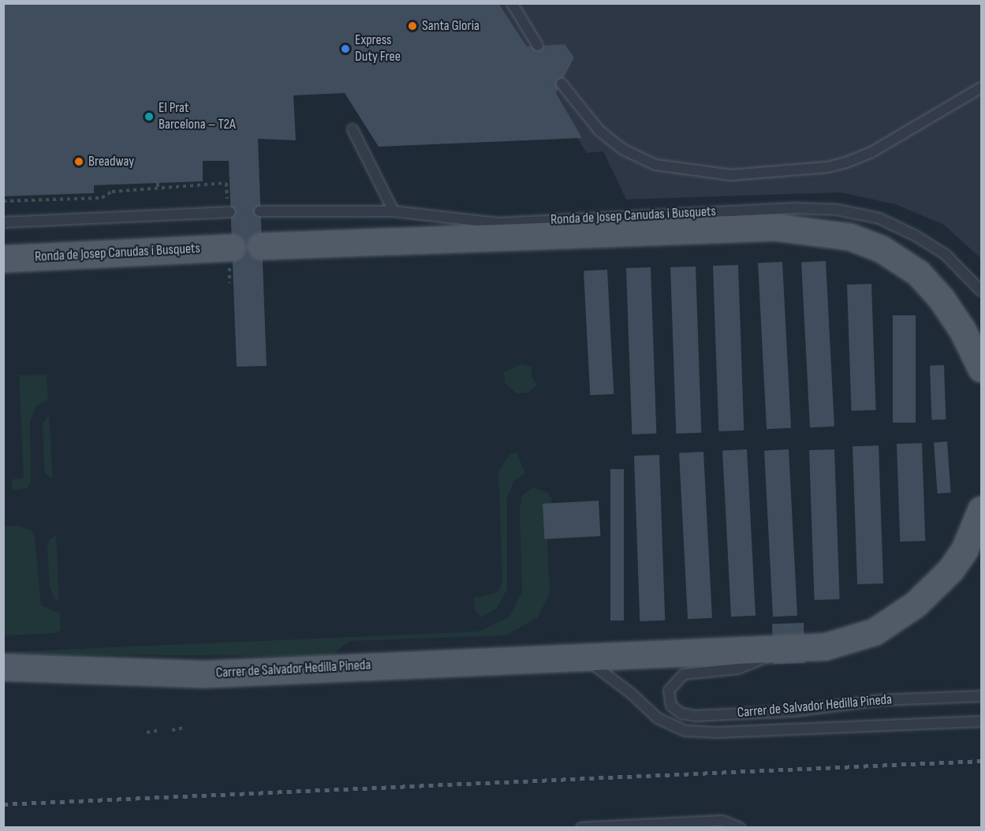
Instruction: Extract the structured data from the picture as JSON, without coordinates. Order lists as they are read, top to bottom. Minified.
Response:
{"streets":{"main road":["Ronda de Josep Canudas i Busquets","Carrer de Salvador Hedilla Pineda"]},"places":["Santa Gloria","Express Duty Free","El Prat Barcelona – T2A","Breadway"]}
